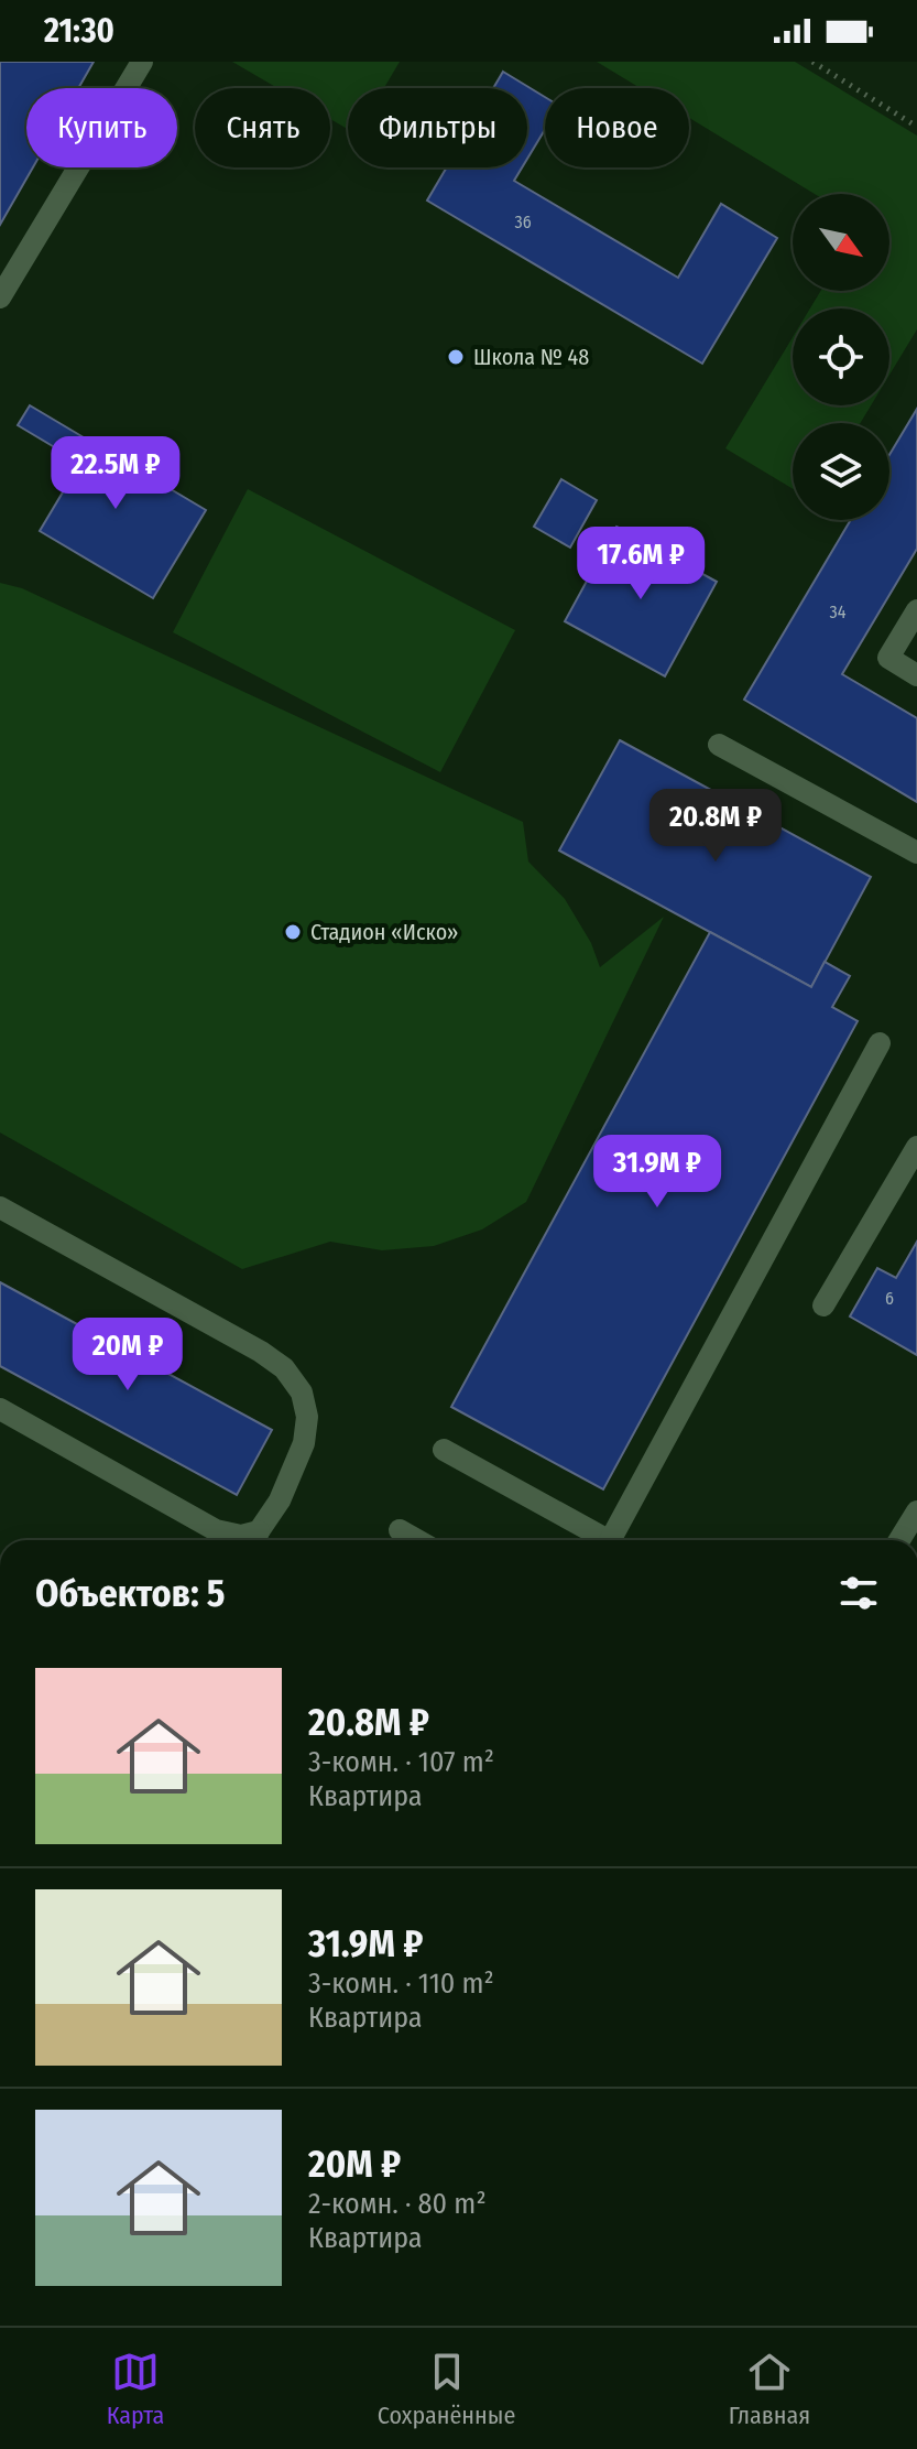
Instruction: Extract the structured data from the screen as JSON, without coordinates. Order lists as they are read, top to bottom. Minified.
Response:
{"places":["Школа № 48","Стадион «Иско»"],"house_numbers":["36","34","6"],"north":"bottom right","page":{"status":"21:30","chip":["Купить","Снять","Фильтры","Новое"],"price":["22.5M ₽","17.6M ₽","20.8M ₽","31.9M ₽","20M ₽"],"heading":"Объектов: 5","list":[{"name":"20.8M ₽","note":"3-комн. · 107 m² · Квартира"},{"name":"31.9M ₽","note":"3-комн. · 110 m² · Квартира"},{"name":"20M ₽","note":"2-комн. · 80 m² · Квартира"}],"tabs":["Карта","Сохранённые","Главная"]}}
